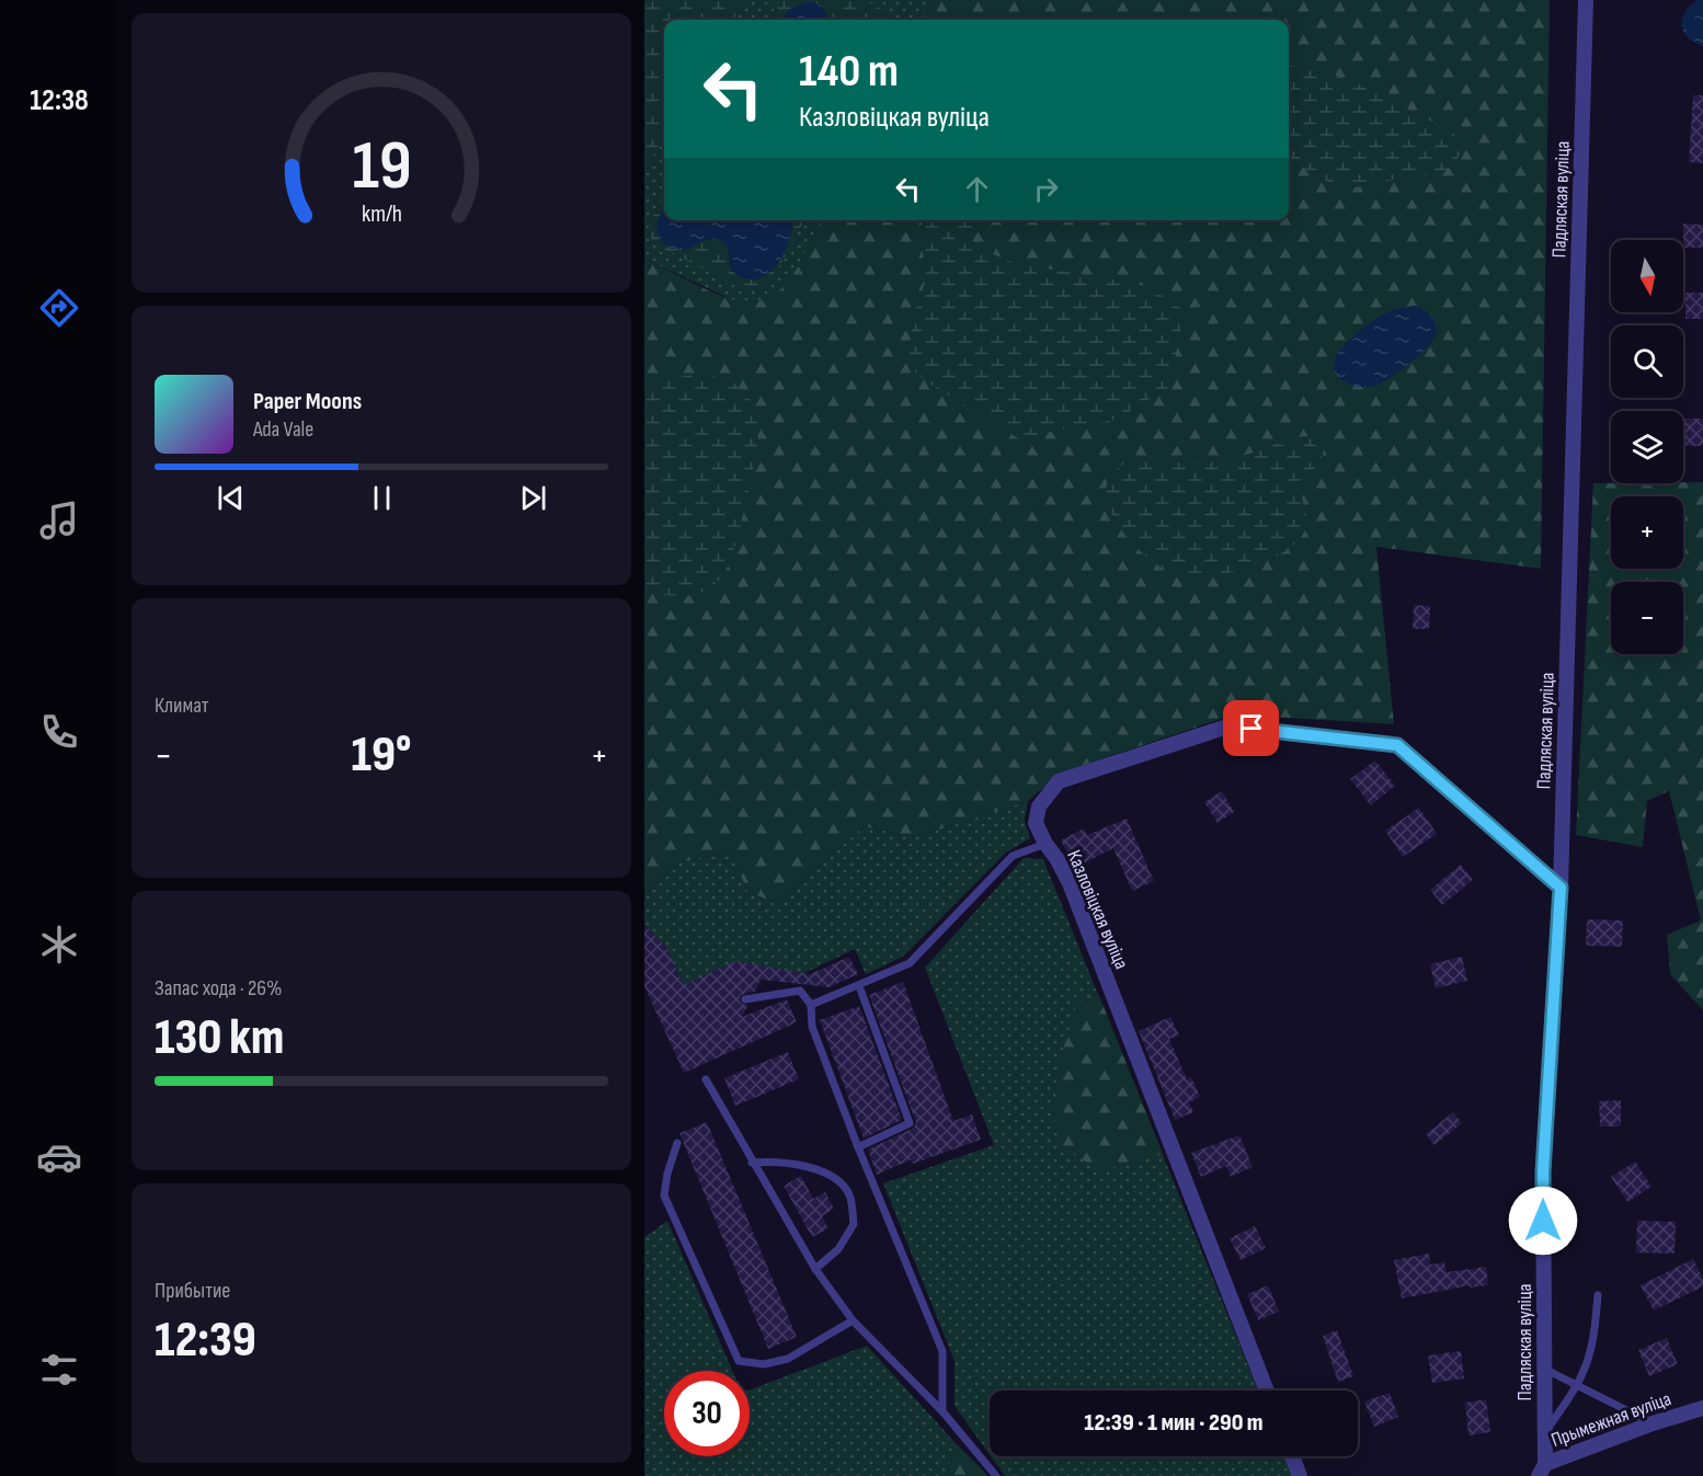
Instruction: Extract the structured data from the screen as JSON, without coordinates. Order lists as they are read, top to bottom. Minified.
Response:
{"streets":{"street":["Падляская вуліца","Казловіцкая вуліца","Прымежная вуліца"]},"crossings":[["Падляская вуліца","Казловіцкая вуліца"],["Падляская вуліца","Прымежная вуліца"]],"north":"bottom","page":{"tabs":"12:38","turn":["140 m","Казловіцкая вуліца"],"map_buttons":["+","−"],"song":["Paper Moons","Ada Vale"],"tile":["Климат",["Запас хода · 26%","130 km"],["Прибытие","12:39"]],"heat":["−","19°","+"],"limit":"30","trip":"12:39 · 1 мин · 290 m","gauge":["19","km/h"]}}
